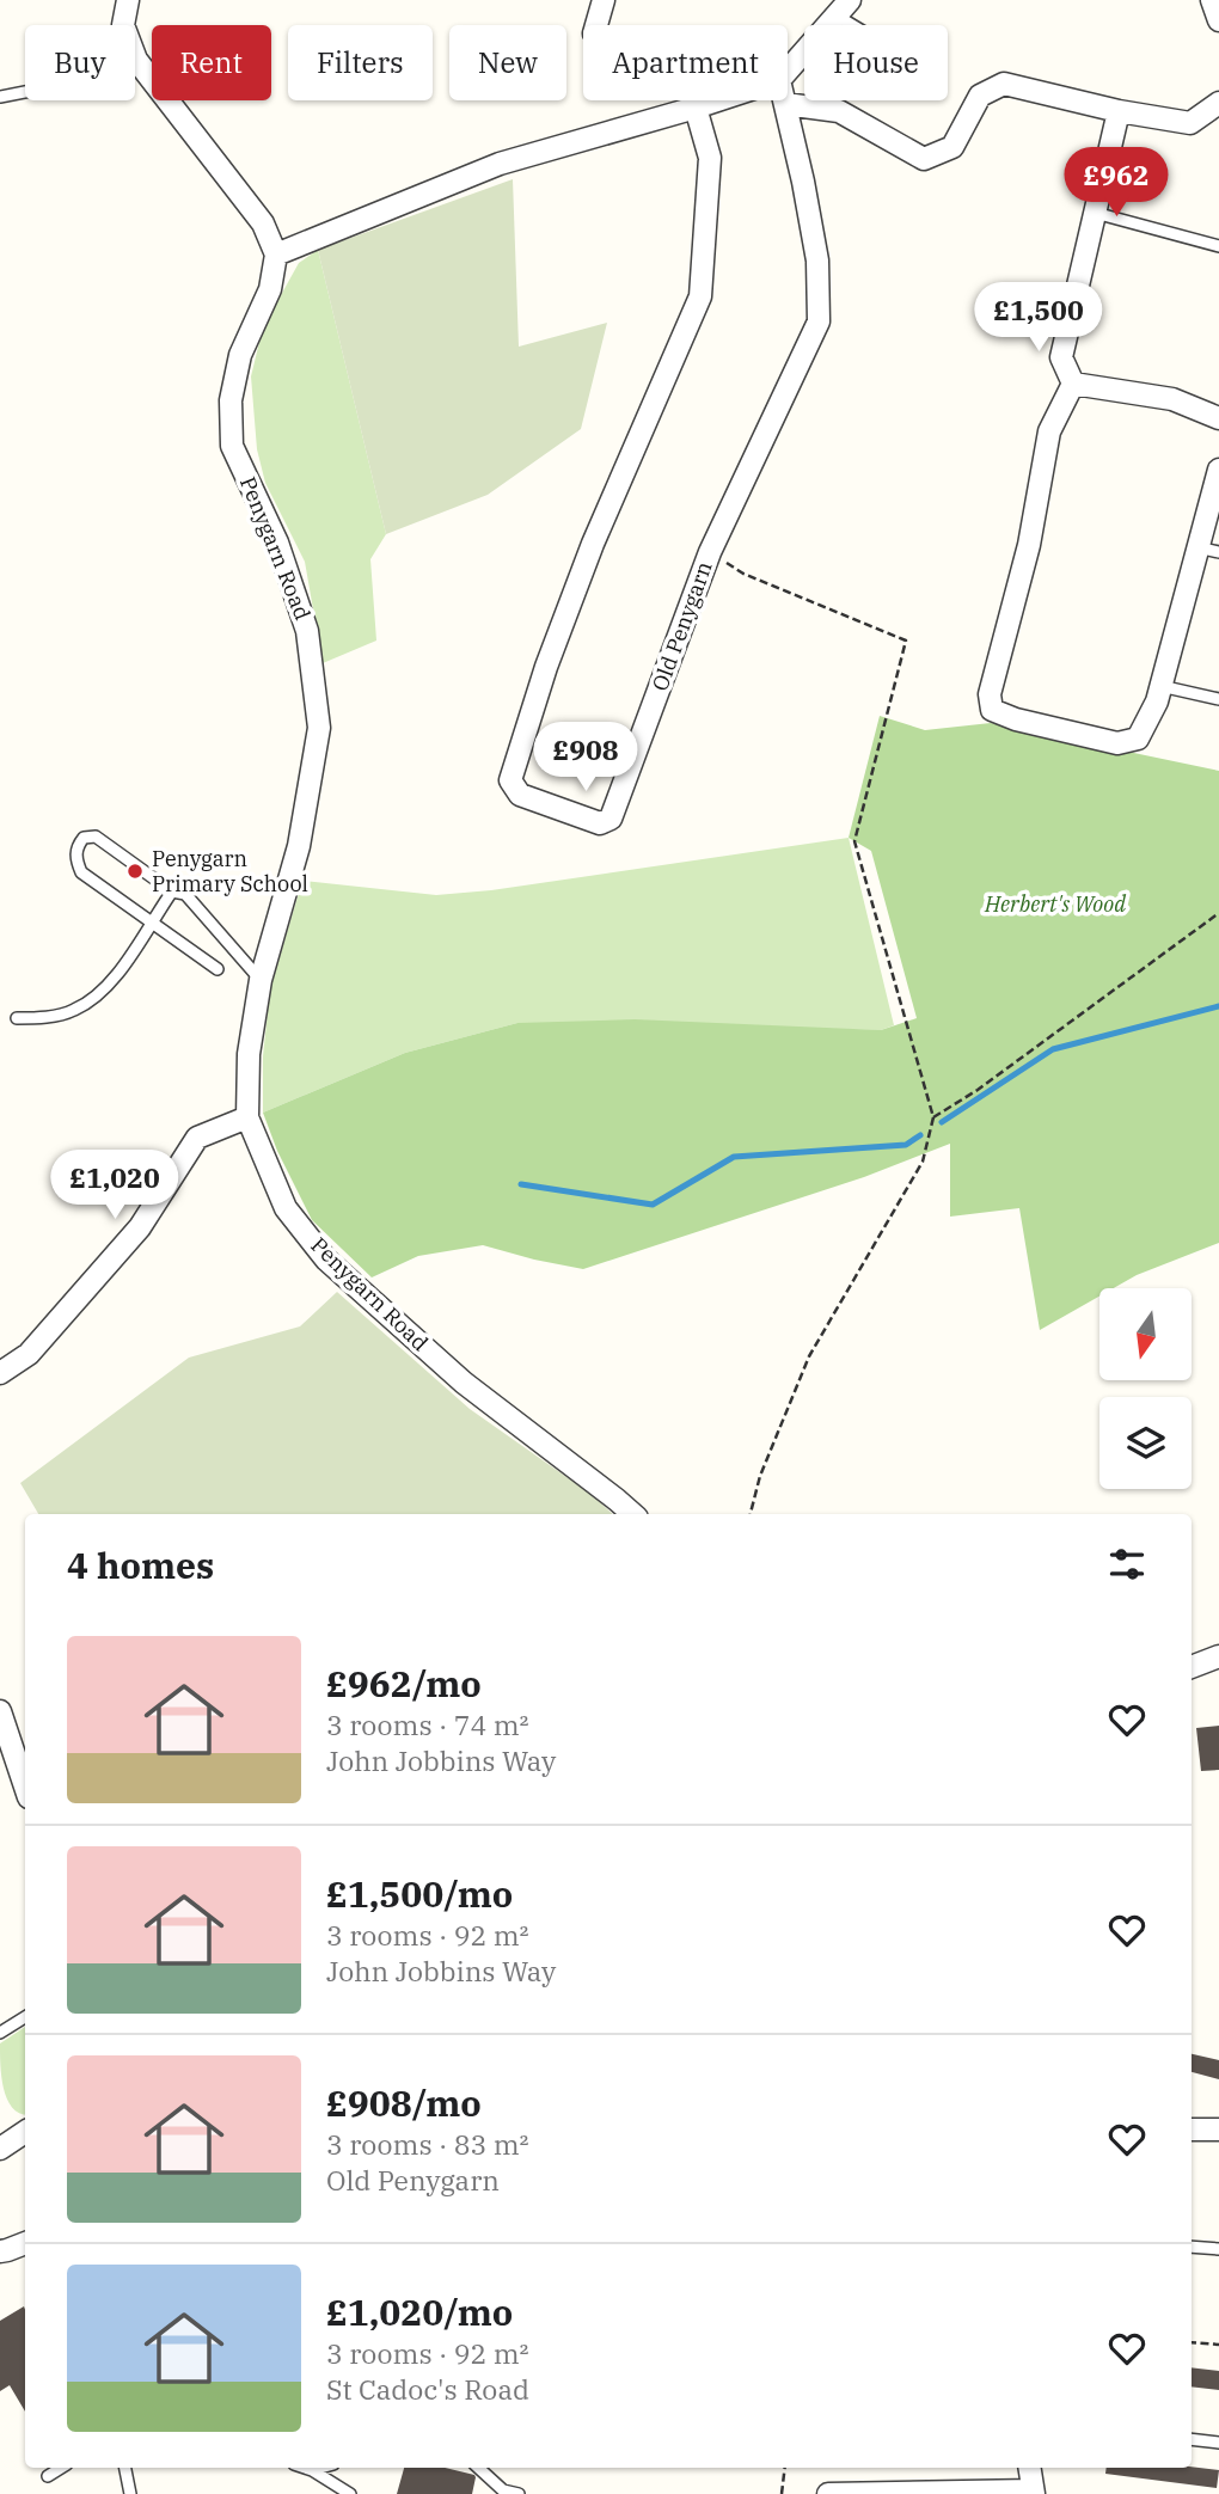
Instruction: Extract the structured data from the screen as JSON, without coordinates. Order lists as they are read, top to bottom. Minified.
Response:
{"streets":{"street":["Penygarn Road","Old Penygarn"]},"parks":["Herbert's Wood"],"places":["Penygarn Primary School"],"north":"bottom","page":{"chip":["Buy","Rent","Filters","New","Apartment","House"],"price":["£962","£1,500","£908","£1,020"],"heading":"4 homes","list":[{"name":"£962/mo","note":"3 rooms · 74 m² · John Jobbins Way"},{"name":"£1,500/mo","note":"3 rooms · 92 m² · John Jobbins Way"},{"name":"£908/mo","note":"3 rooms · 83 m² · Old Penygarn"},{"name":"£1,020/mo","note":"3 rooms · 92 m² · St Cadoc's Road"}]}}
